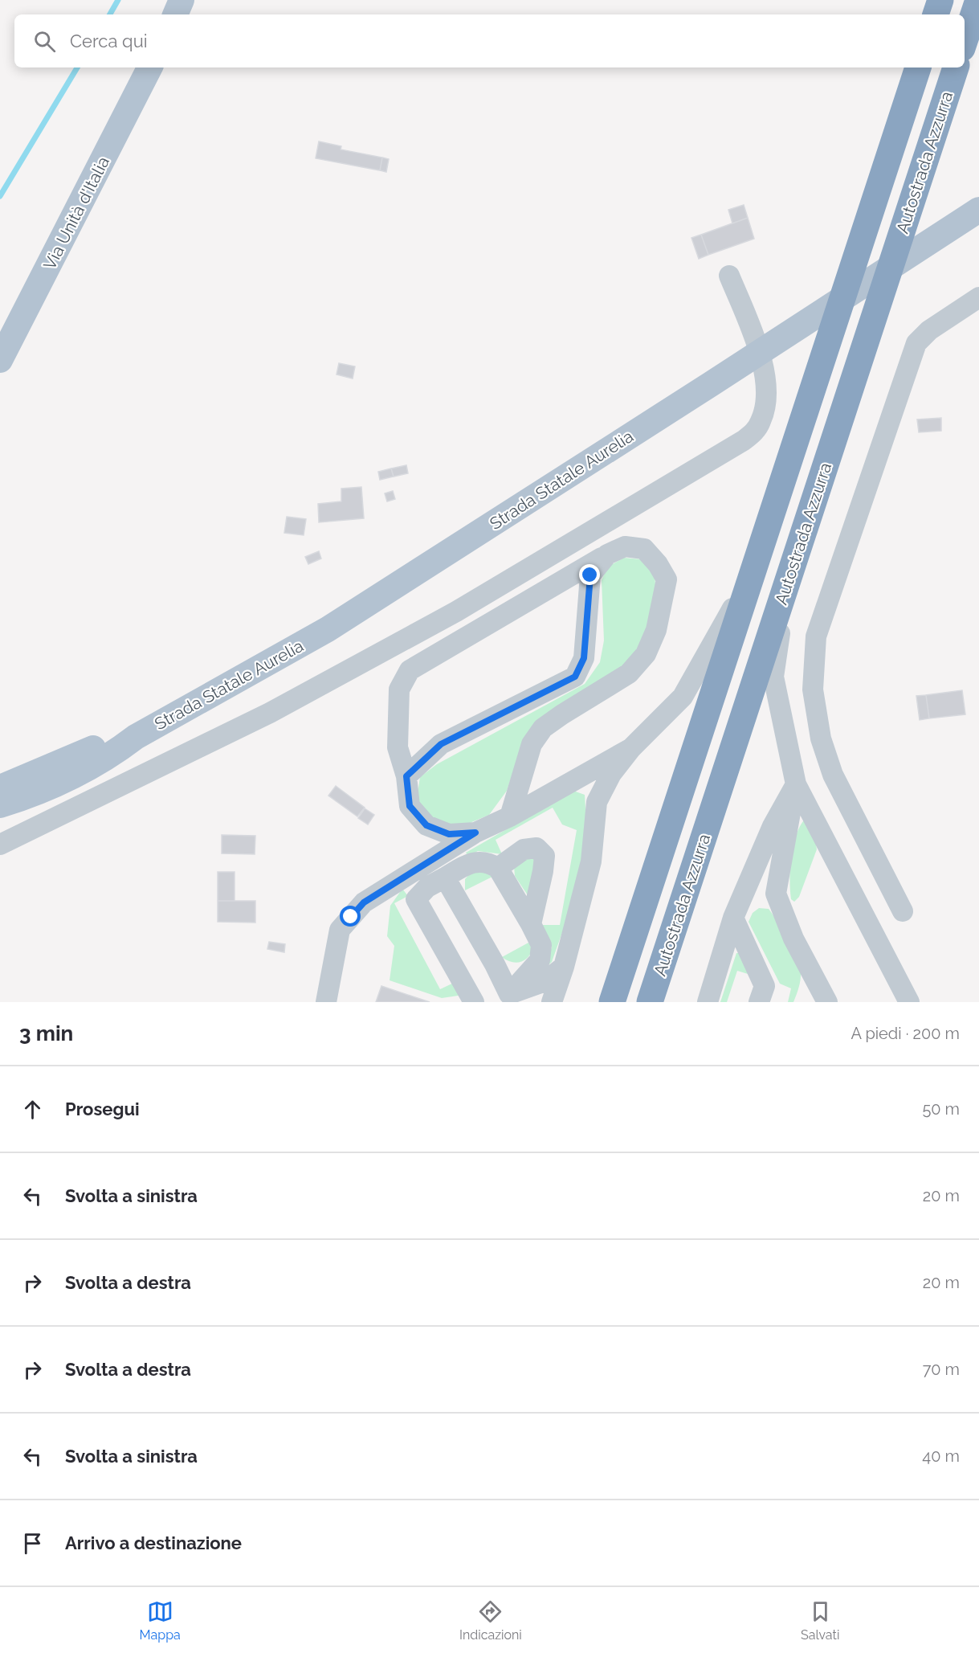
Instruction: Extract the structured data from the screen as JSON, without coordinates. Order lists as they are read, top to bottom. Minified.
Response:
{"streets":{"highway":["Autostrada Azzurra"],"main road":["Via Unità d'Italia","Strada Statale Aurelia"]},"page":{"search":"Cerca qui","heading":["3 min","A piedi · 200 m"],"list":[["Prosegui","50 m"],["Svolta a sinistra","20 m"],["Svolta a destra","20 m"],["Svolta a destra","70 m"],["Svolta a sinistra","40 m"],"Arrivo a destinazione"],"nav":["Mappa","Indicazioni","Salvati"]}}
